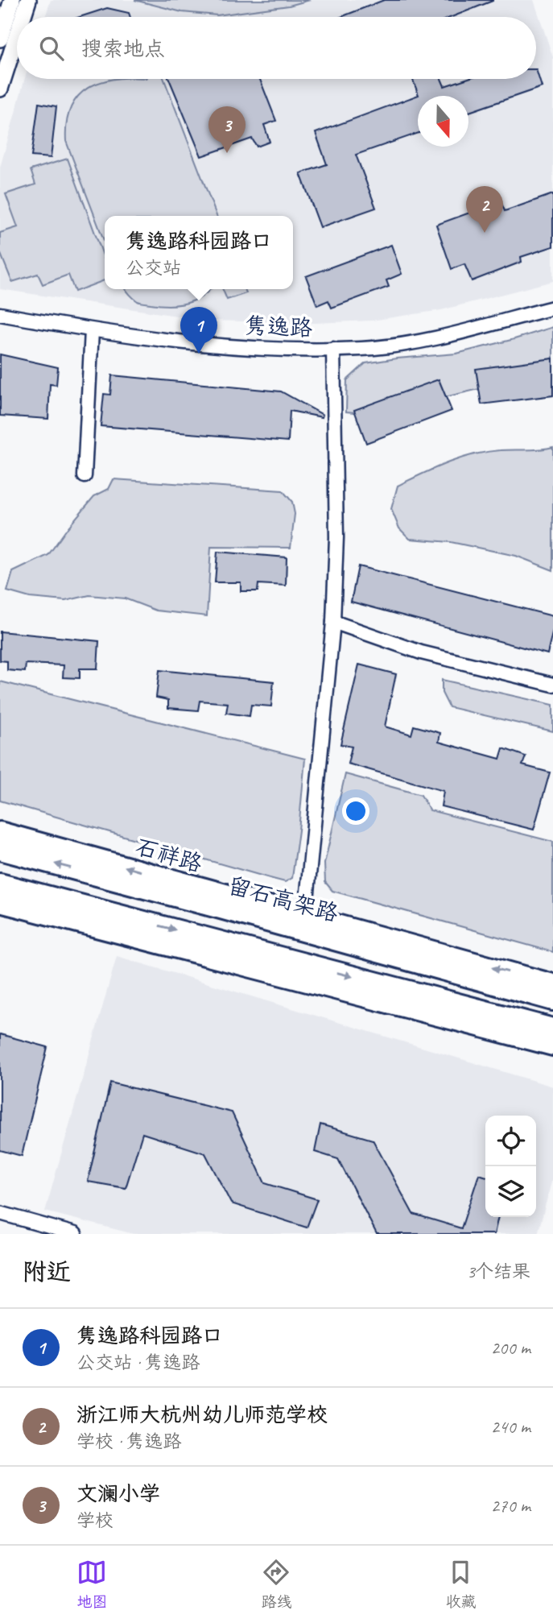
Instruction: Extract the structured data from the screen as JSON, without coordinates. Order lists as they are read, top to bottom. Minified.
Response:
{"streets":{"highway":["留石高架路"],"main road":["石祥路"],"street":["隽逸路"]},"north":"bottom","page":{"search":"搜索地点","pins":["3","2","1"],"popup":["隽逸路科园路口","公交站"],"heading":["附近","3个结果"],"list":[{"mark":"1","name":"隽逸路科园路口","note":"公交站 · 隽逸路","value":"200 m"},{"mark":"2","name":"浙江师大杭州幼儿师范学校","note":"学校 · 隽逸路","value":"240 m"},{"mark":"3","name":"文澜小学","note":"学校","value":"270 m"}],"nav":["地图","路线","收藏"]}}
